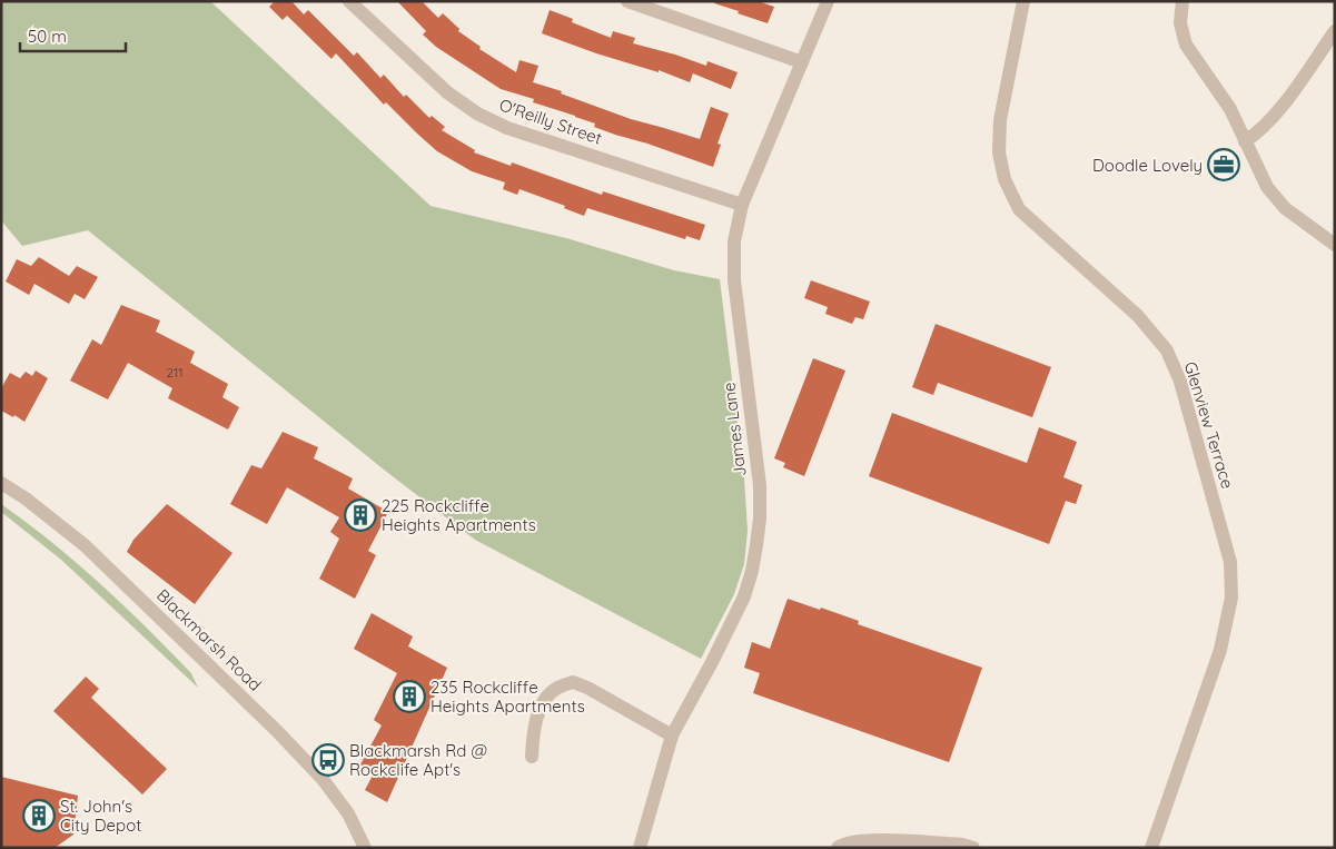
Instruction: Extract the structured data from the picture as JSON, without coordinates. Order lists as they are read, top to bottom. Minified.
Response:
{"streets":{"street":["O'Reilly Street","Glenview Terrace","James Lane","Blackmarsh Road"]},"crossings":[["O'Reilly Street","James Lane"]],"places":{"office":["Doodle Lovely"],"building":["225 Rockcliffe Heights Apartments","235 Rockcliffe Heights Apartments","St. John's City Depot"],"bus stop":["Blackmarsh Rd @ Rockclife Apt's"]},"house_numbers":["211"],"scale_bar":"50 m"}
